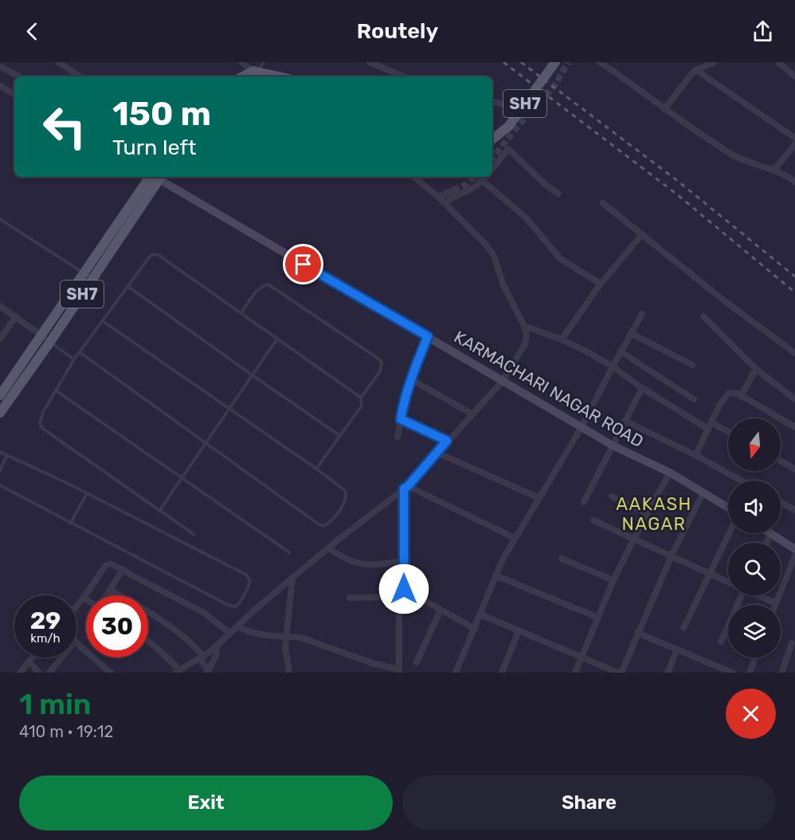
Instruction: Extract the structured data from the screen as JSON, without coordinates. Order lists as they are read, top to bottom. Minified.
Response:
{"streets":{"main road":["SH7"],"street":["KARMACHARI NAGAR ROAD"]},"districts":["AAKASH NAGAR"],"north":"bottom","page":{"header":"Routely","turn":["150 m","Turn left"],"speed":"29 km/h","limit":"30","heading":["1 min","410 m · 19:12"],"buttons":["Exit","Share"]}}
